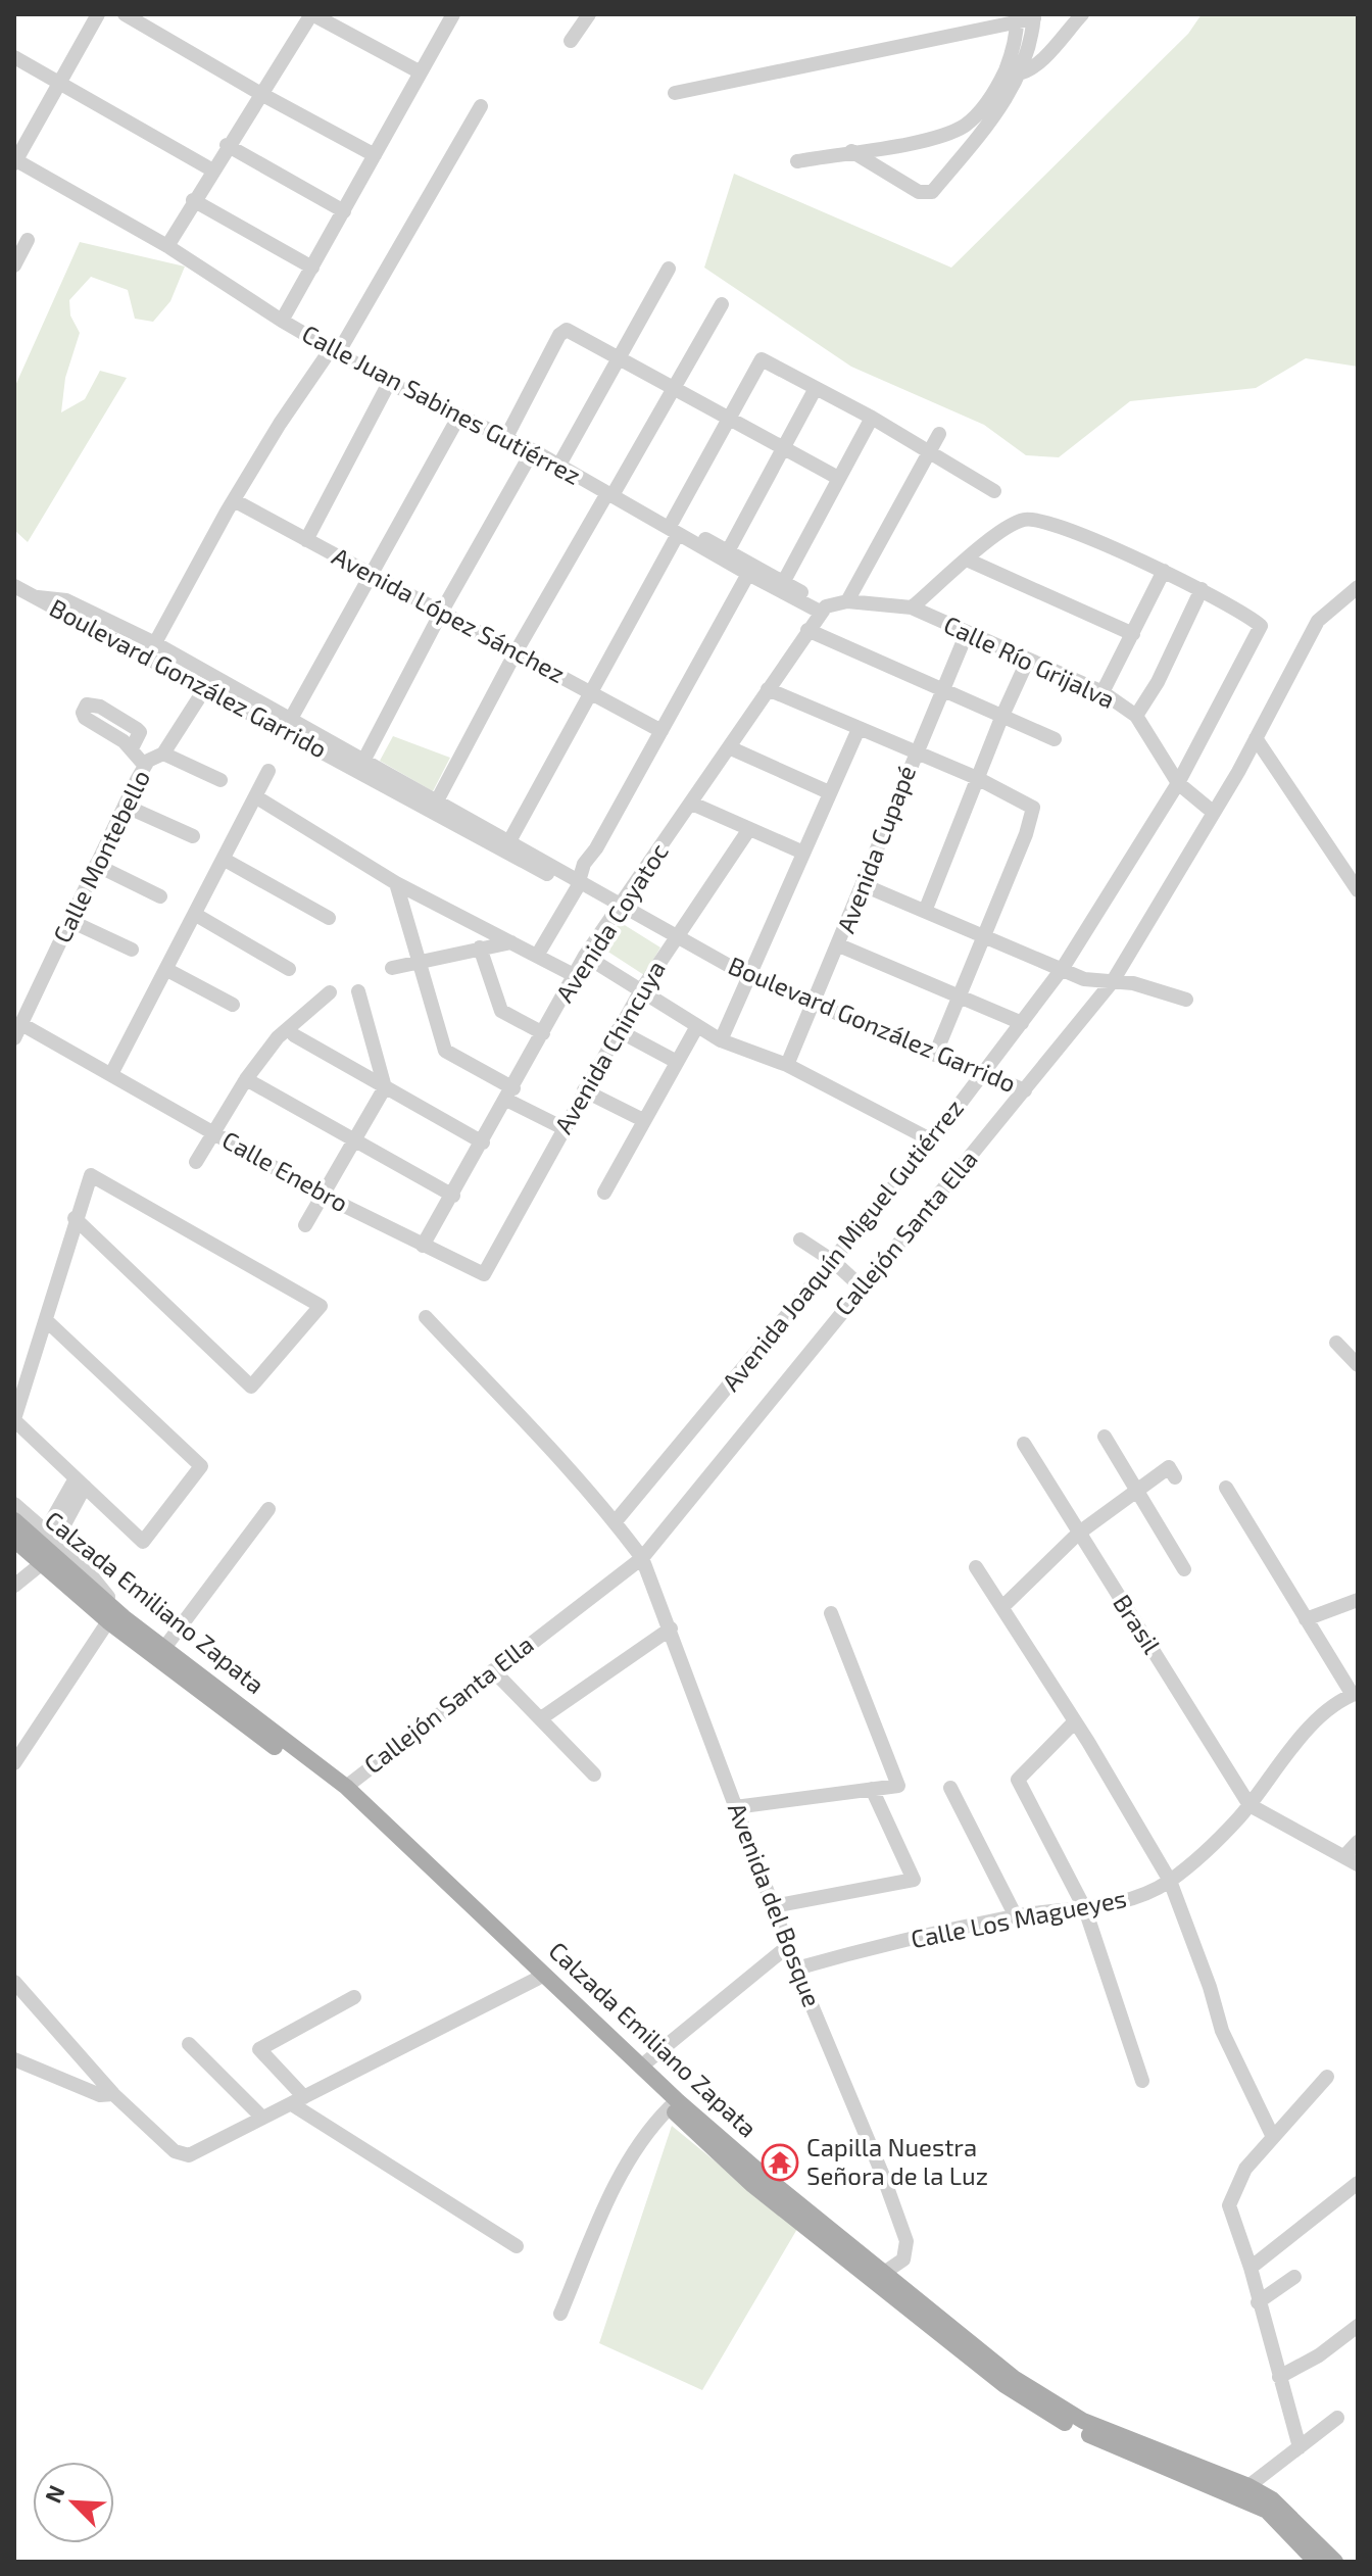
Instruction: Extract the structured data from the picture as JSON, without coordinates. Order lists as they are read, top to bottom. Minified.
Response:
{"streets":{"main road":["Calzada Emiliano Zapata"],"street":["Calle Juan Sabines Gutiérrez","Avenida López Sánchez","Calle Río Grijalva","Boulevard González Garrido","Avenida Cupapé","Calle Montebello","Avenida Coyatoc","Avenida Chincuya","Calle Enebro","Callejón Santa Ella","Avenida Joaquín Miguel Gutiérrez","Brasil","Avenida del Bosque","Calle Los Magueyes"]},"crossings":[["Calle Juan Sabines Gutiérrez","Avenida Coyatoc"],["Calle Río Grijalva","Avenida Cupapé"],["Calle Río Grijalva","Callejón Santa Ella"],["Calle Río Grijalva","Avenida Joaquín Miguel Gutiérrez"],["Boulevard González Garrido","Avenida Cupapé"],["Boulevard González Garrido","Calle Montebello"],["Boulevard González Garrido","Avenida Coyatoc"],["Boulevard González Garrido","Avenida Chincuya"],["Boulevard González Garrido","Callejón Santa Ella"],["Boulevard González Garrido","Avenida Joaquín Miguel Gutiérrez"],["Calle Montebello","Calle Enebro"],["Avenida Coyatoc","Calle Enebro"],["Avenida Chincuya","Calle Enebro"],["Callejón Santa Ella","Calzada Emiliano Zapata"],["Callejón Santa Ella","Avenida del Bosque"],["Avenida Joaquín Miguel Gutiérrez","Avenida del Bosque"],["Calzada Emiliano Zapata","Avenida del Bosque"],["Brasil","Calle Los Magueyes"],["Avenida del Bosque","Calle Los Magueyes"]],"places":{"temple":["Capilla Nuestra Señora de la Luz"]},"north":"top left"}
